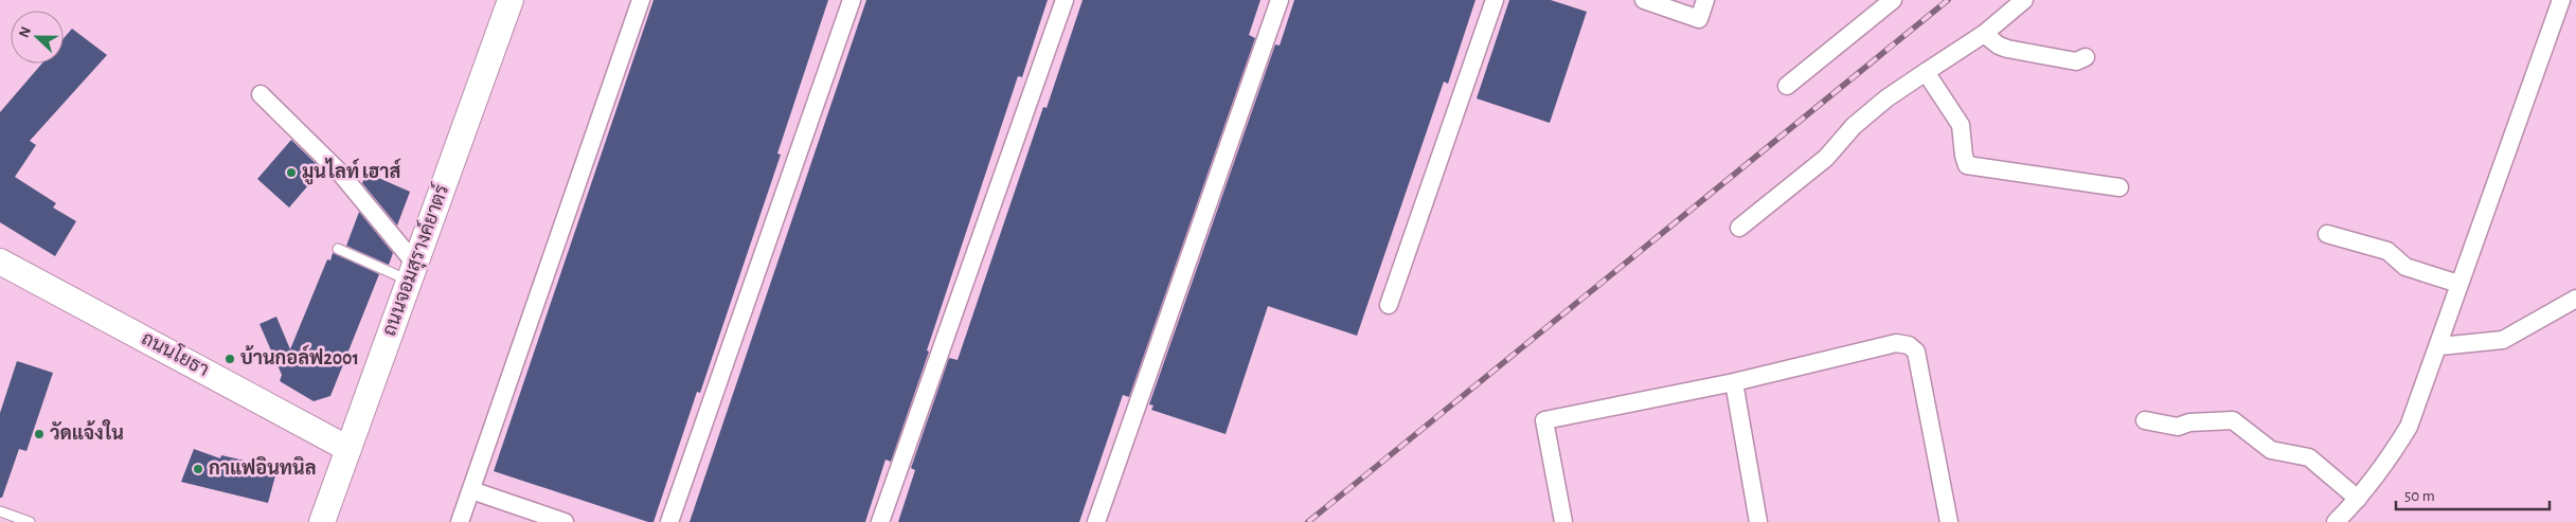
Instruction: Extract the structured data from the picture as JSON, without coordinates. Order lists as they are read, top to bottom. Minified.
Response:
{"streets":{"main road":["ถนนจอมสุรางค์ยาตร์","ถนนโยธา"]},"crossings":[["ถนนจอมสุรางค์ยาตร์","ถนนโยธา"]],"places":["มูนไลท์ เฮาส์","บ้านกอล์ฟ2001","วัดแจ้งใน","กาแฟอินทนิล"],"scale_bar":"50 m","north":"left"}
